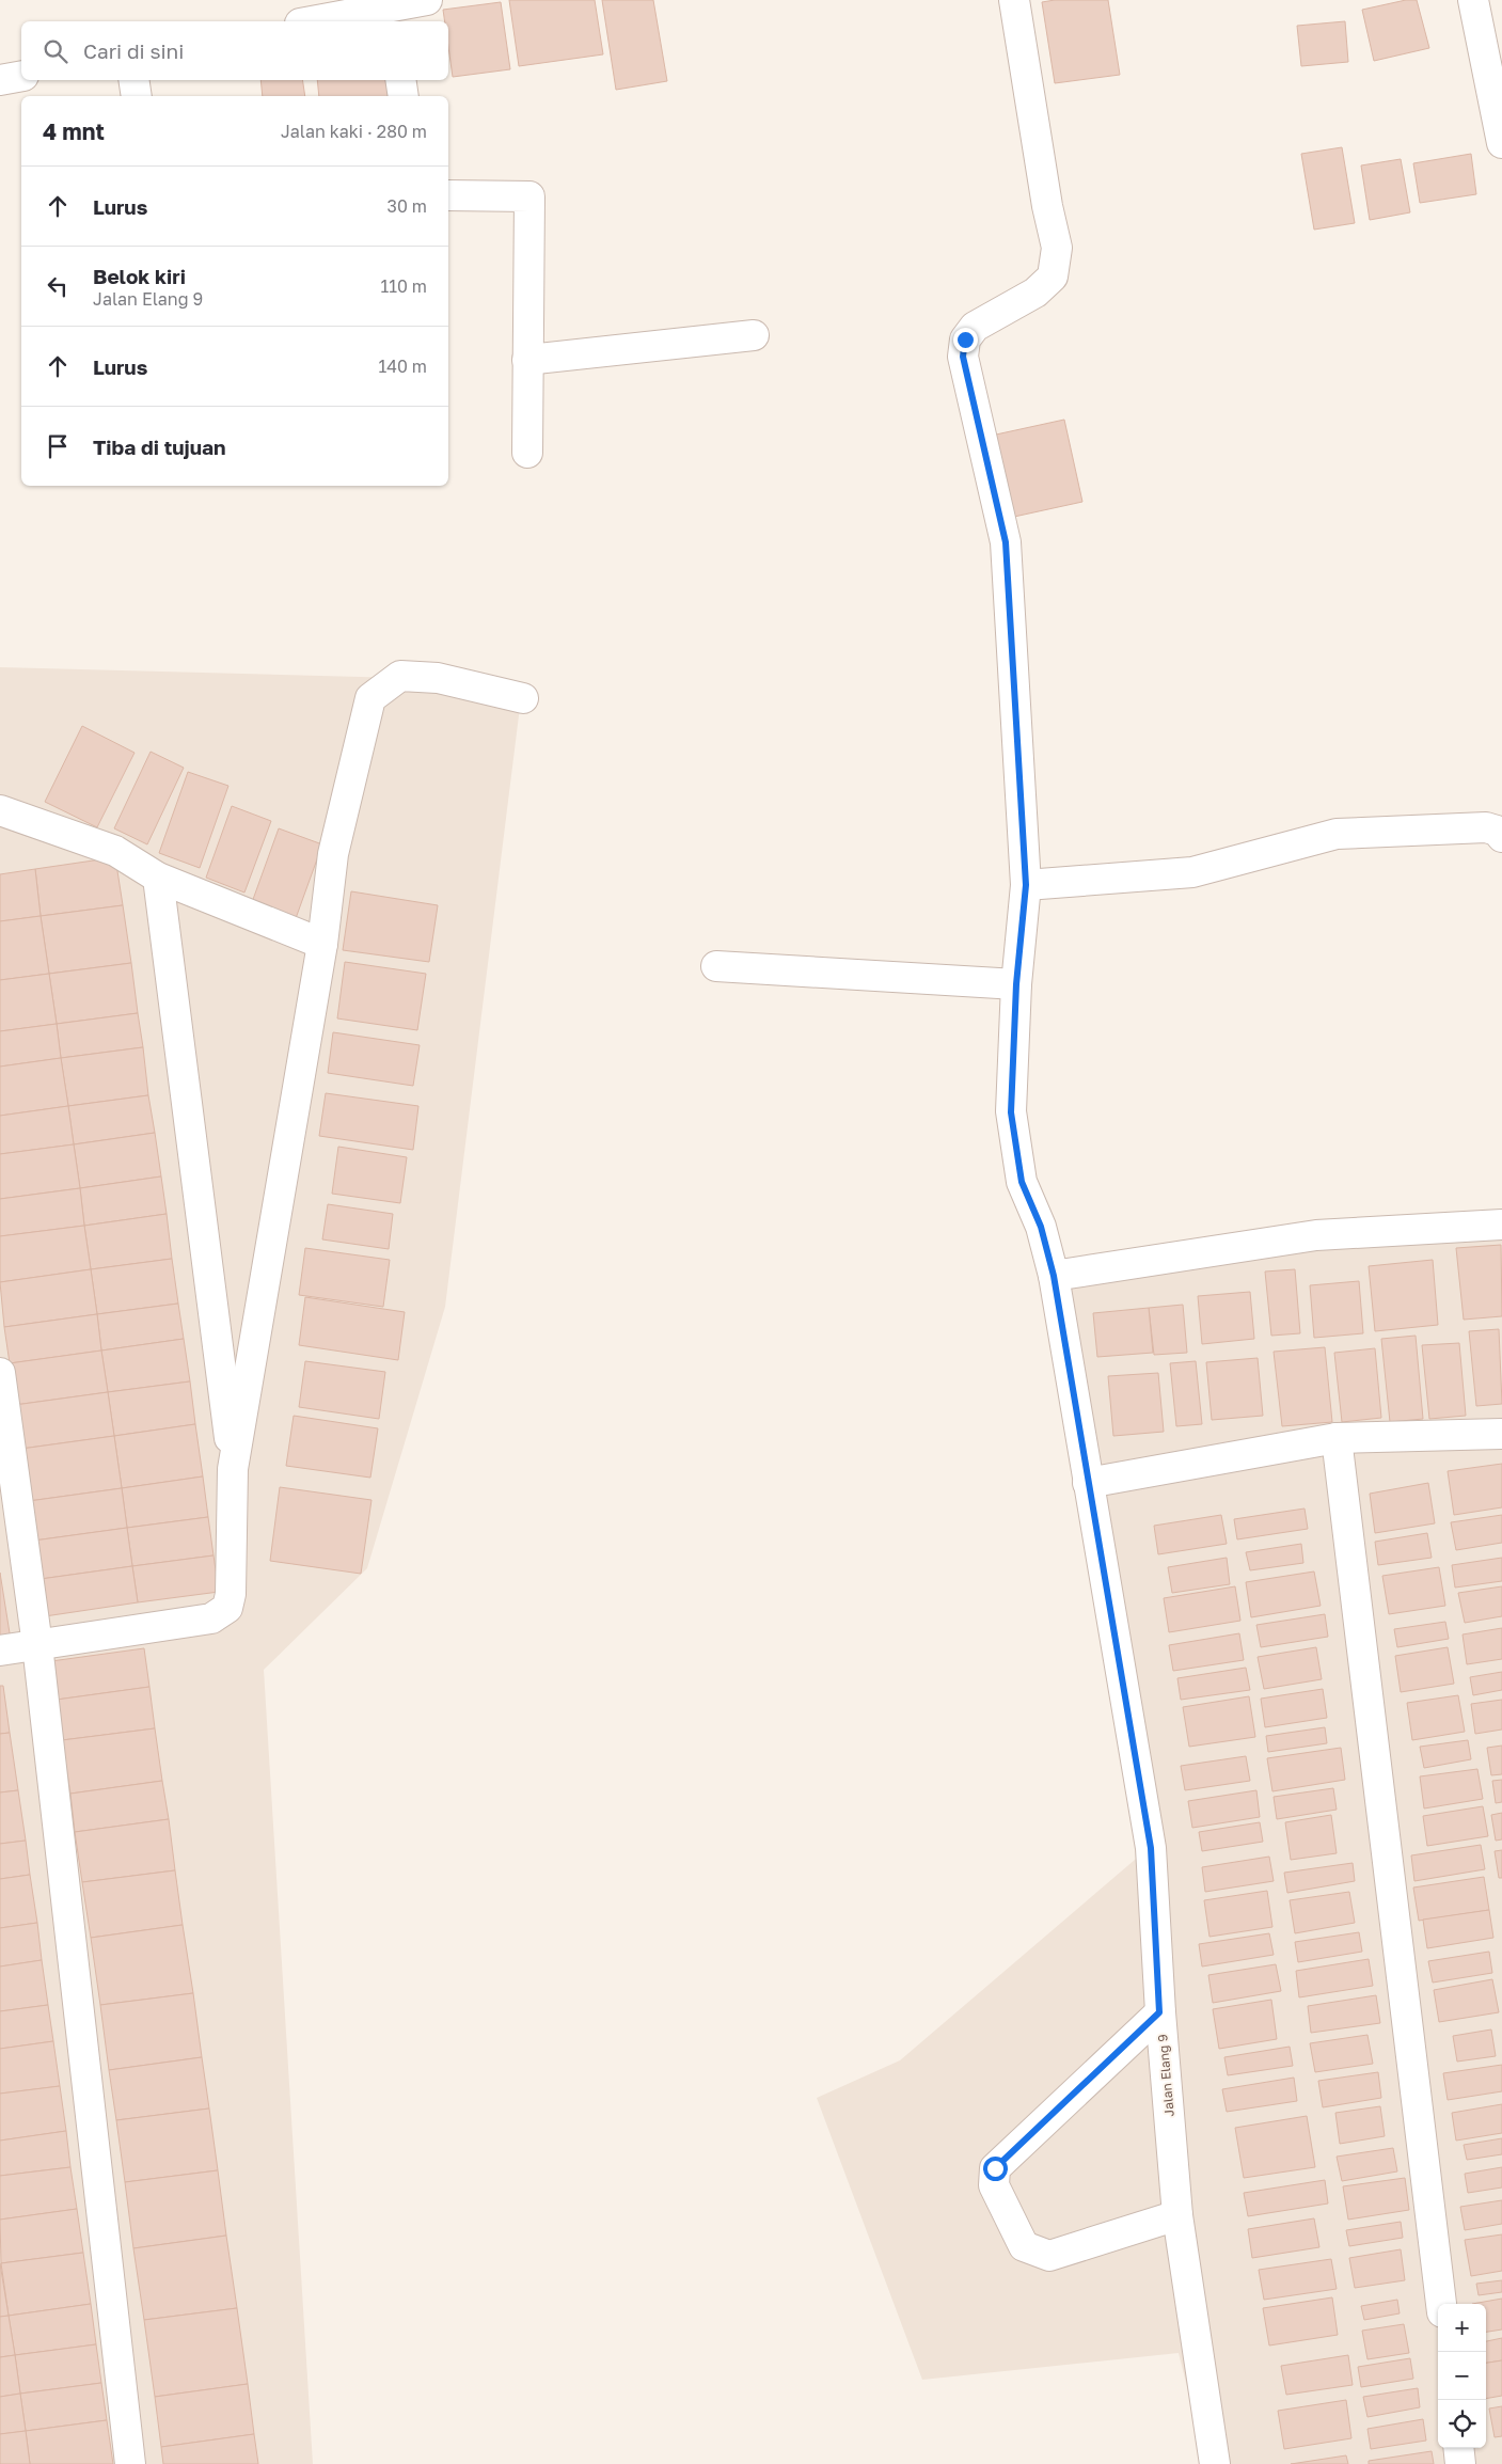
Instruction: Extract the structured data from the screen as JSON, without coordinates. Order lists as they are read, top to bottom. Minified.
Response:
{"streets":{"street":["Jalan Elang 9"]},"page":{"search":"Cari di sini","heading":["4 mnt","Jalan kaki · 280 m"],"list":[["Lurus","30 m"],["Belok kiri","Jalan Elang 9","110 m"],["Lurus","140 m"],"Tiba di tujuan"],"map_buttons":["+","−"]}}
